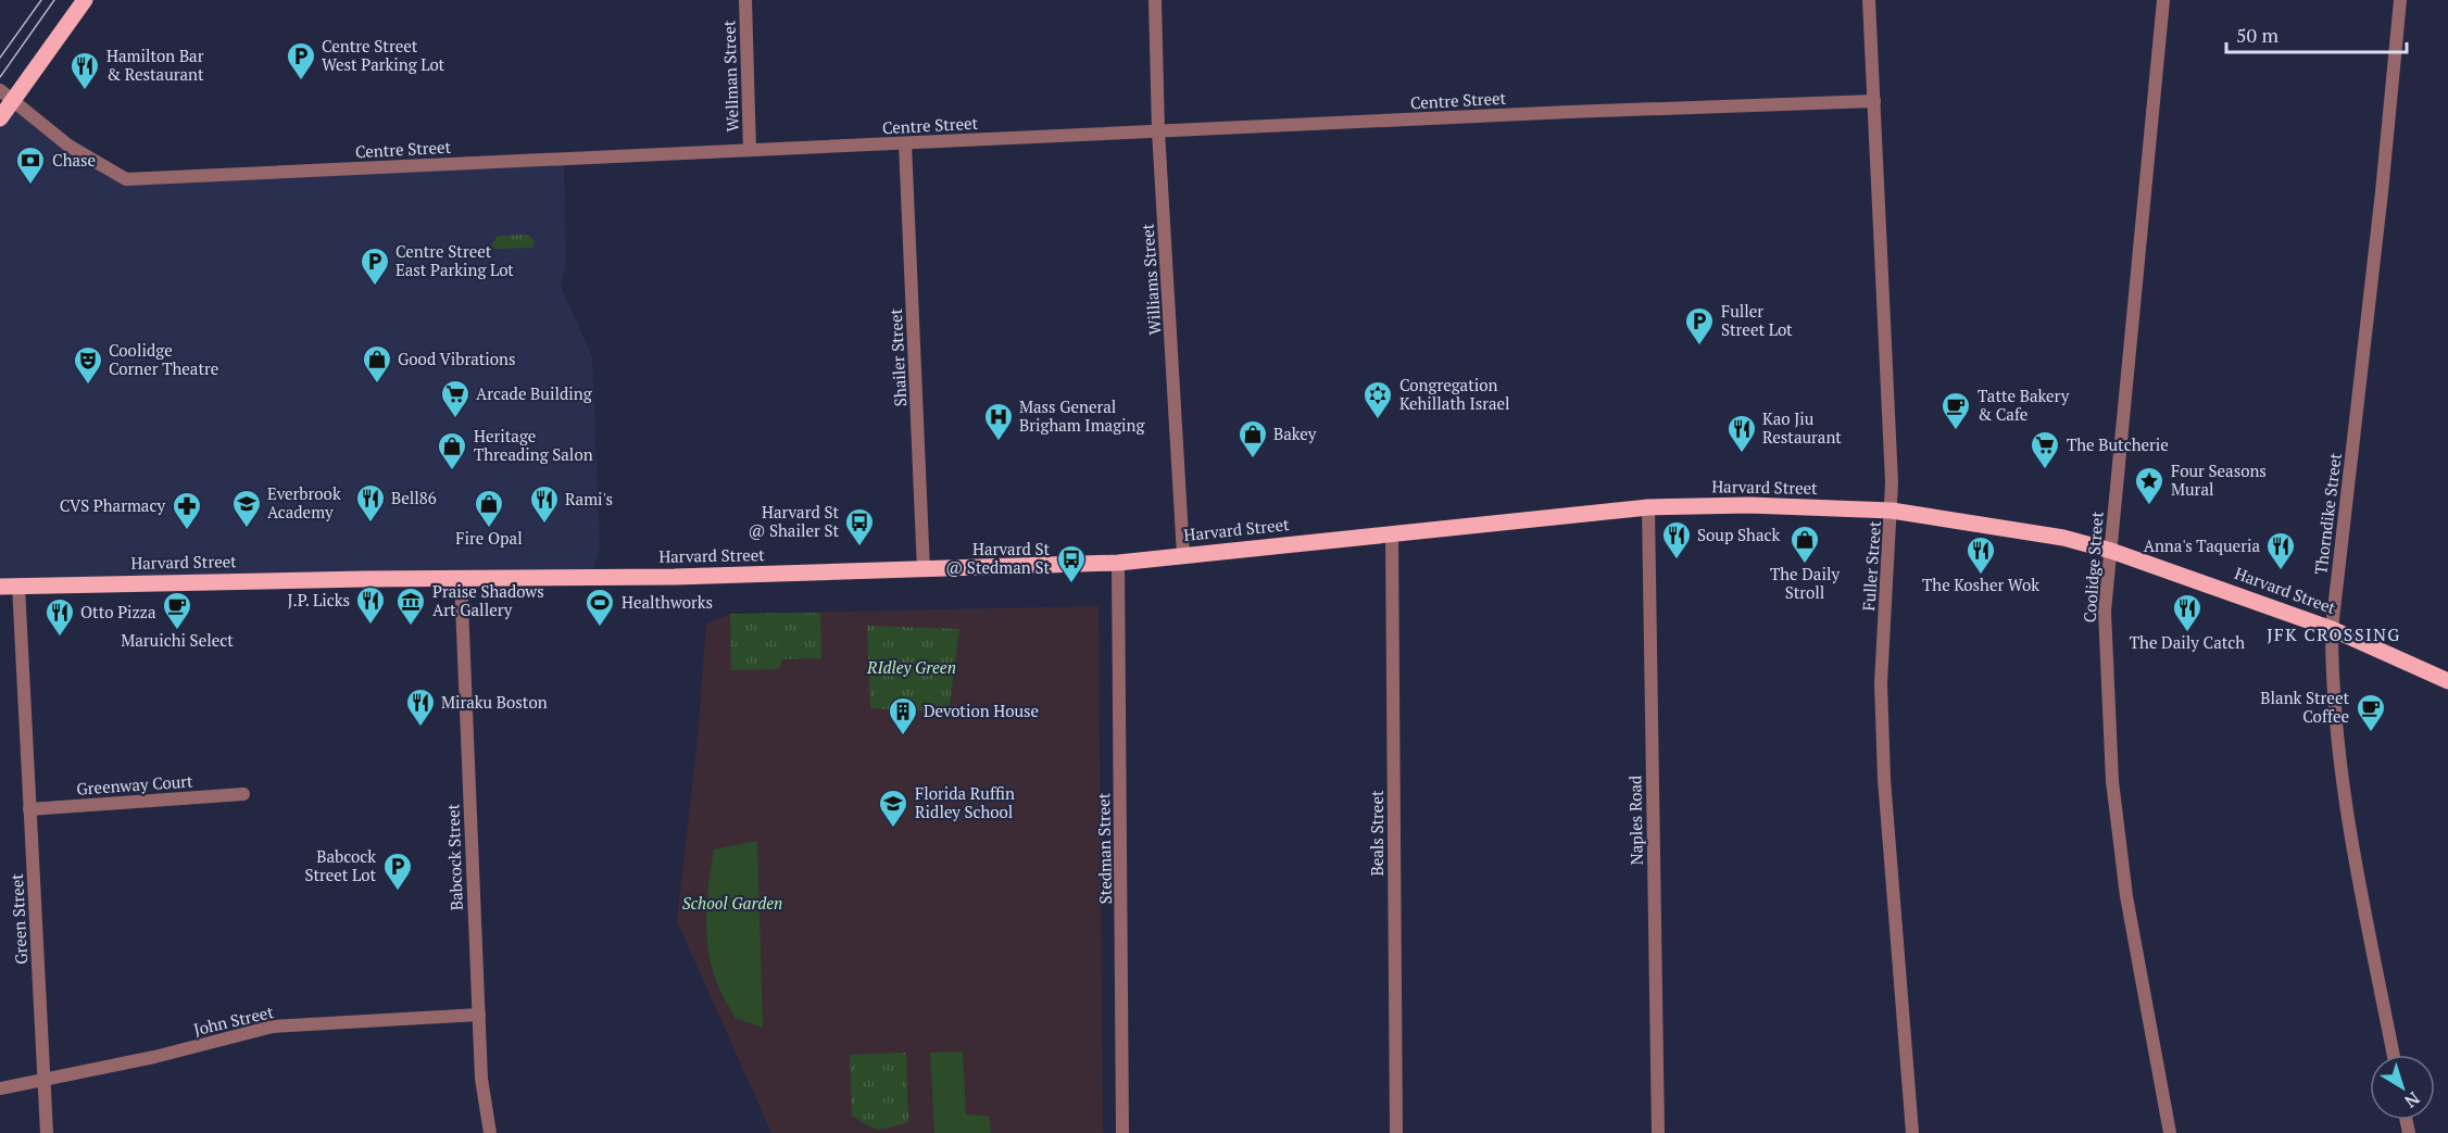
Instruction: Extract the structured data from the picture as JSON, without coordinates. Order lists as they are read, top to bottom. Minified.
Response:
{"streets":{"main road":["Harvard Street"],"street":["Wellman Street","Centre Street","Williams Street","Shailer Street","Thorndike Street","Fuller Street","Coolidge Street","Greenway Court","Naples Road","Beals Street","Stedman Street","Babcock Street","Green Street","John Street"]},"crossings":[["Wellman Street","Centre Street"],["Centre Street","Williams Street"],["Centre Street","Shailer Street"],["Centre Street","Fuller Street"],["Williams Street","Harvard Street"],["Shailer Street","Harvard Street"],["Harvard Street","Thorndike Street"],["Harvard Street","Fuller Street"],["Harvard Street","Coolidge Street"],["Harvard Street","Naples Road"],["Harvard Street","Beals Street"],["Harvard Street","Stedman Street"],["Harvard Street","Babcock Street"],["Harvard Street","Green Street"],["Greenway Court","Green Street"],["Babcock Street","John Street"],["Green Street","John Street"]],"districts":["JFK CROSSING"],"parks":["RIdley Green","School Garden"],"places":{"parking":["Centre Street West Parking Lot","Centre Street East Parking Lot","Fuller Street Lot","Babcock Street Lot"],"restaurant":["Hamilton Bar & Restaurant","Kao Jiu Restaurant","Bell86","Rami's","Soup Shack","Anna's Taqueria","The Kosher Wok","J.P. Licks","The Daily Catch","Otto Pizza","Miraku Boston"],"bank":["Chase"],"shop":["Good Vibrations","Bakey","Heritage Threading Salon","Fire Opal","The Daily Stroll"],"theatre":["Coolidge Corner Theatre"],"supermarket":["Arcade Building","The Butcherie"],"synagogue":["Congregation Kehillath Israel"],"cafe":["Tatte Bakery & Cafe","Maruichi Select","Blank Street Coffee"],"hospital":["Mass General Brigham Imaging"],"place":["Four Seasons Mural"],"school or university":["Everbrook Academy","Florida Ruffin Ridley School"],"pharmacy":["CVS Pharmacy"],"bus stop":["Harvard St @ Shailer St","Harvard St @ Stedman St"],"museum":["Praise Shadows Art Gallery"],"sports":["Healthworks"],"building":["Devotion House"]},"scale_bar":"50 m","north":"bottom right"}
